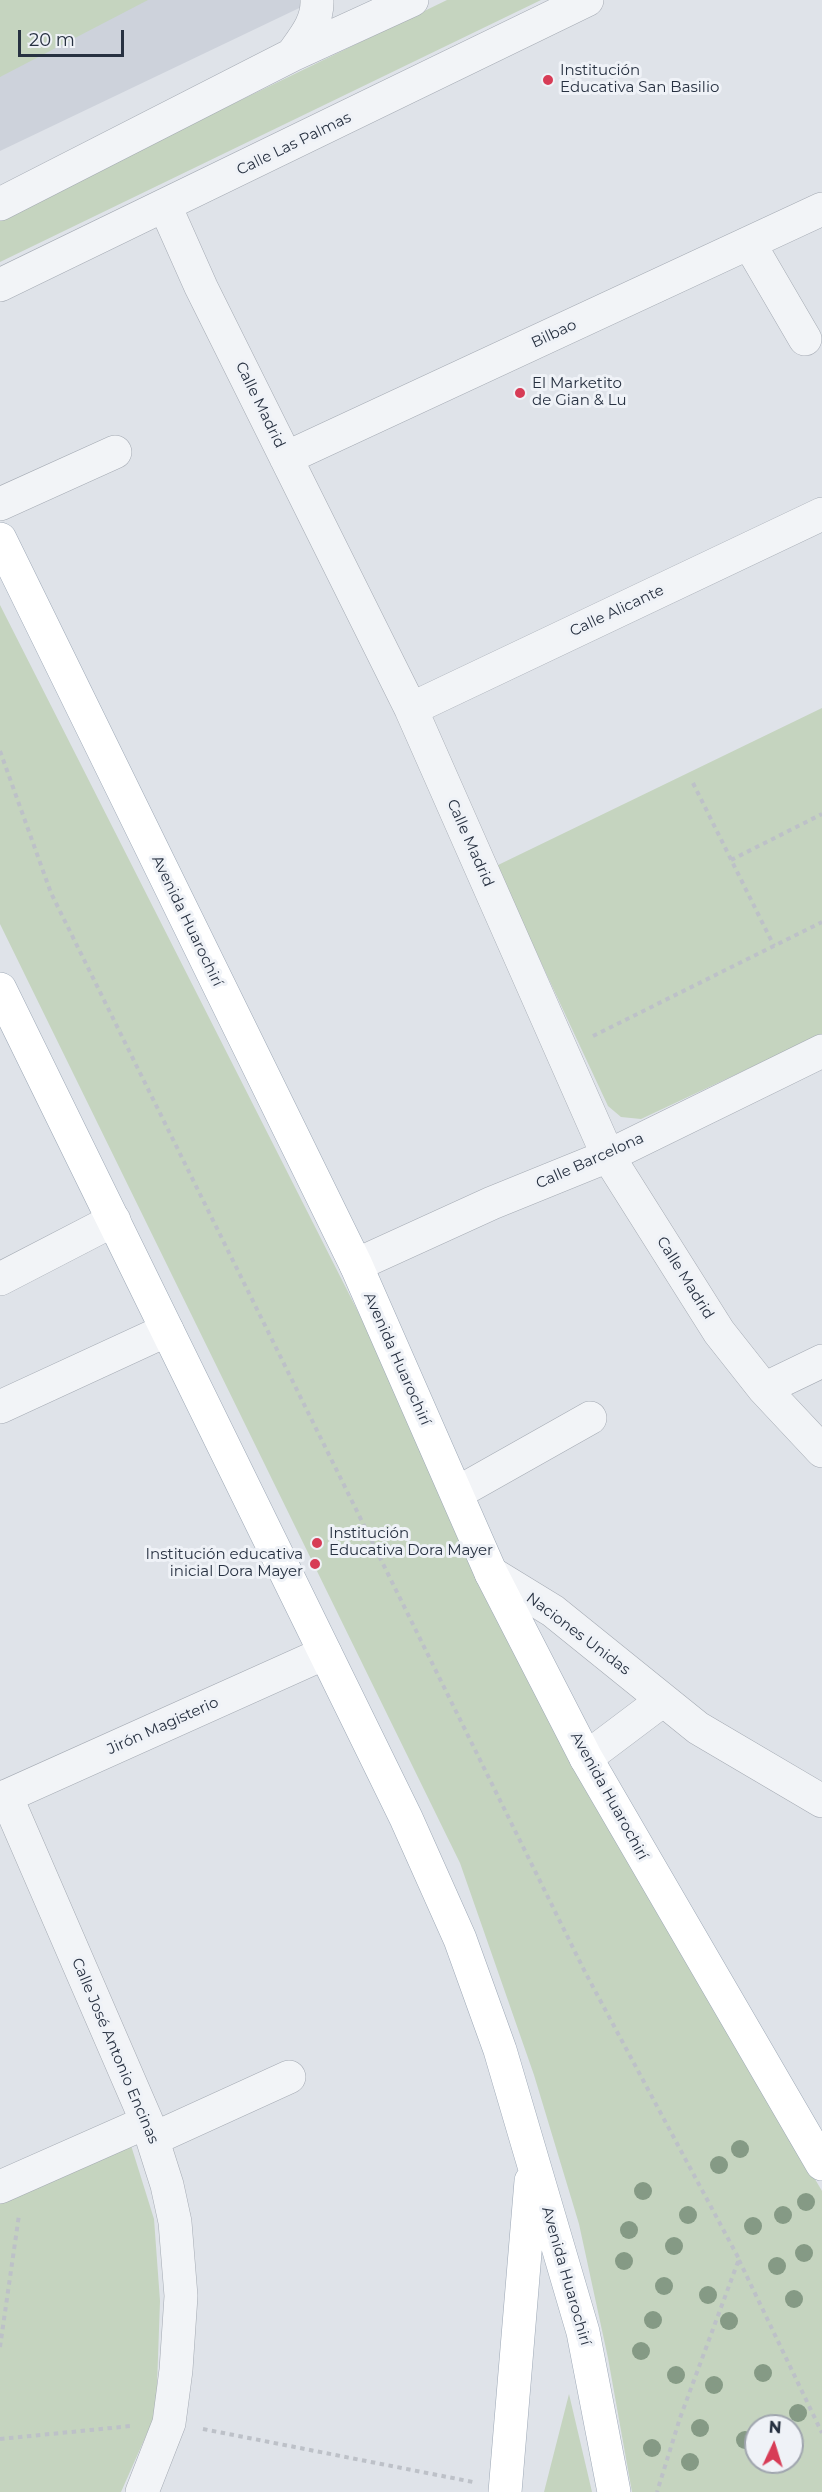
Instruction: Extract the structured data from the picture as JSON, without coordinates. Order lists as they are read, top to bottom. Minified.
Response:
{"streets":{"main road":["Avenida Huarochirí"],"street":["Calle Las Palmas","Bilbao","Calle Madrid","Calle Alicante","Calle Barcelona","Naciones Unidas","Jirón Magisterio","Calle José Antonio Encinas"]},"crossings":[["Calle Las Palmas","Calle Madrid"],["Bilbao","Calle Madrid"],["Calle Madrid","Calle Alicante"],["Calle Madrid","Calle Barcelona"],["Avenida Huarochirí","Calle Barcelona"],["Avenida Huarochirí","Naciones Unidas"],["Avenida Huarochirí","Jirón Magisterio"],["Jirón Magisterio","Calle José Antonio Encinas"]],"places":["Institución Educativa San Basilio","El Marketito de Gian & Lu","Institución Educativa Dora Mayer","Institución educativa inicial Dora Mayer"],"scale_bar":"20 m","north":"top"}
